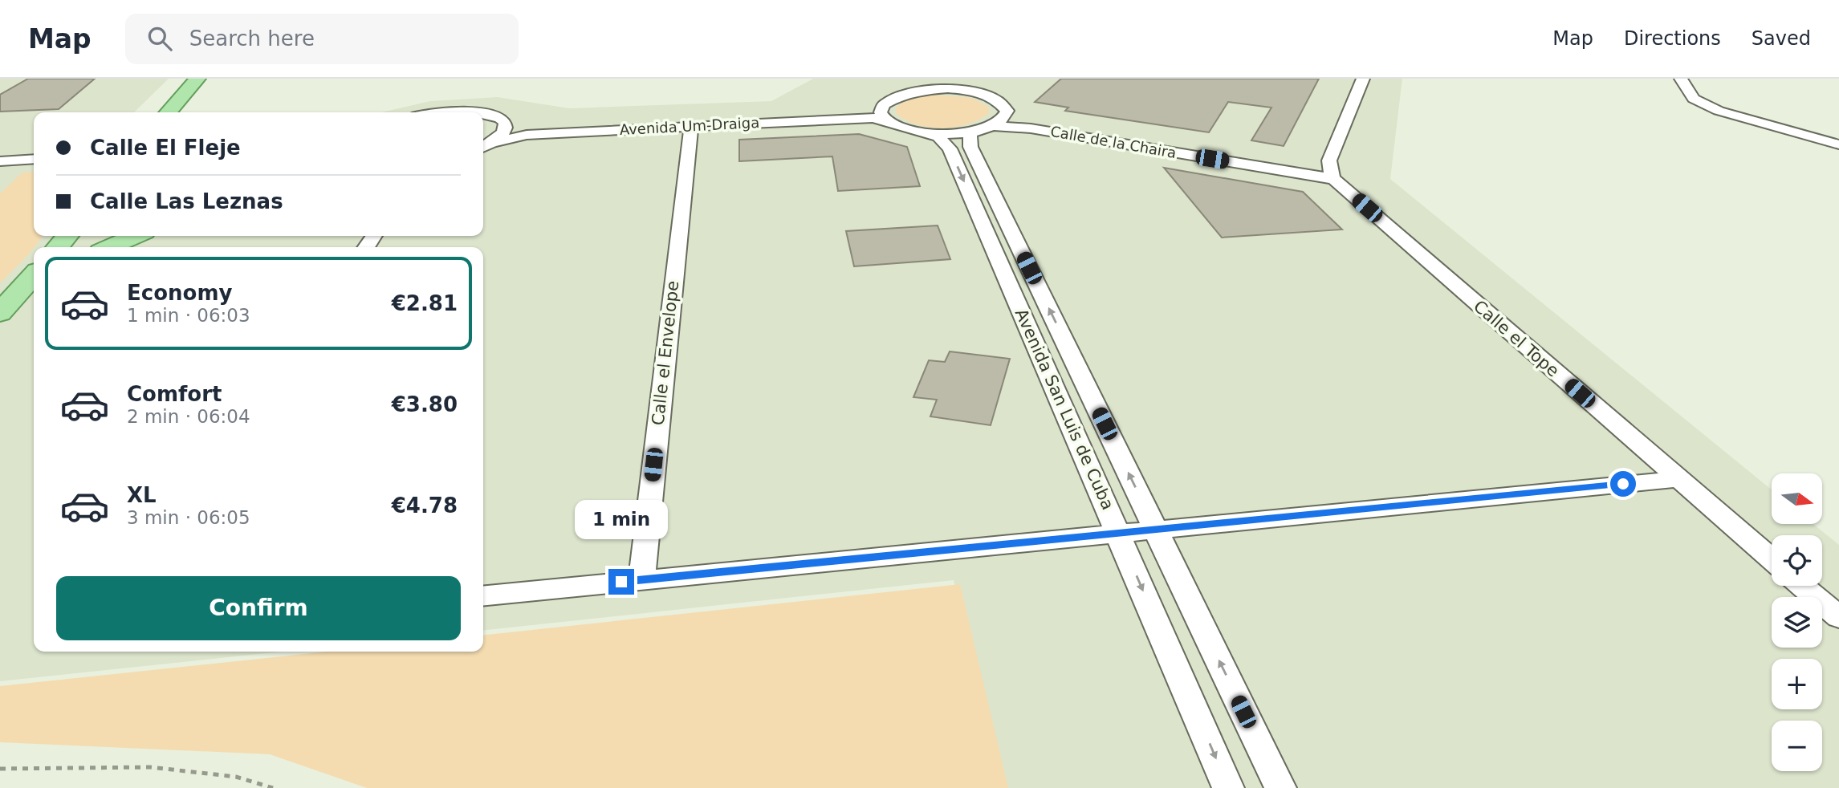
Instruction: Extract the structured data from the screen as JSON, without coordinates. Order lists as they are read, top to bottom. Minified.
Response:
{"streets":{"street":["Avenida Um-Draiga","Calle de la Chaira","Calle el Tope","Calle el Envelope","Avenida San Luis de Cuba"]},"crossings":[["Avenida Um-Draiga","Calle el Envelope"],["Avenida Um-Draiga","Avenida San Luis de Cuba"],["Calle de la Chaira","Calle el Tope"]],"north":"right","page":{"header":"Map","search":"Search here","nav":["Map","Directions","Saved"],"banner":["Calle El Fleje","Calle Las Leznas"],"list":[{"name":"Economy","note":"1 min · 06:03","value":"€2.81"},{"name":"Comfort","note":"2 min · 06:04","value":"€3.80"},{"name":"XL","note":"3 min · 06:05","value":"€4.78"}],"map_buttons":["+","−"],"bubble":"1 min","buttons":"Confirm"}}
